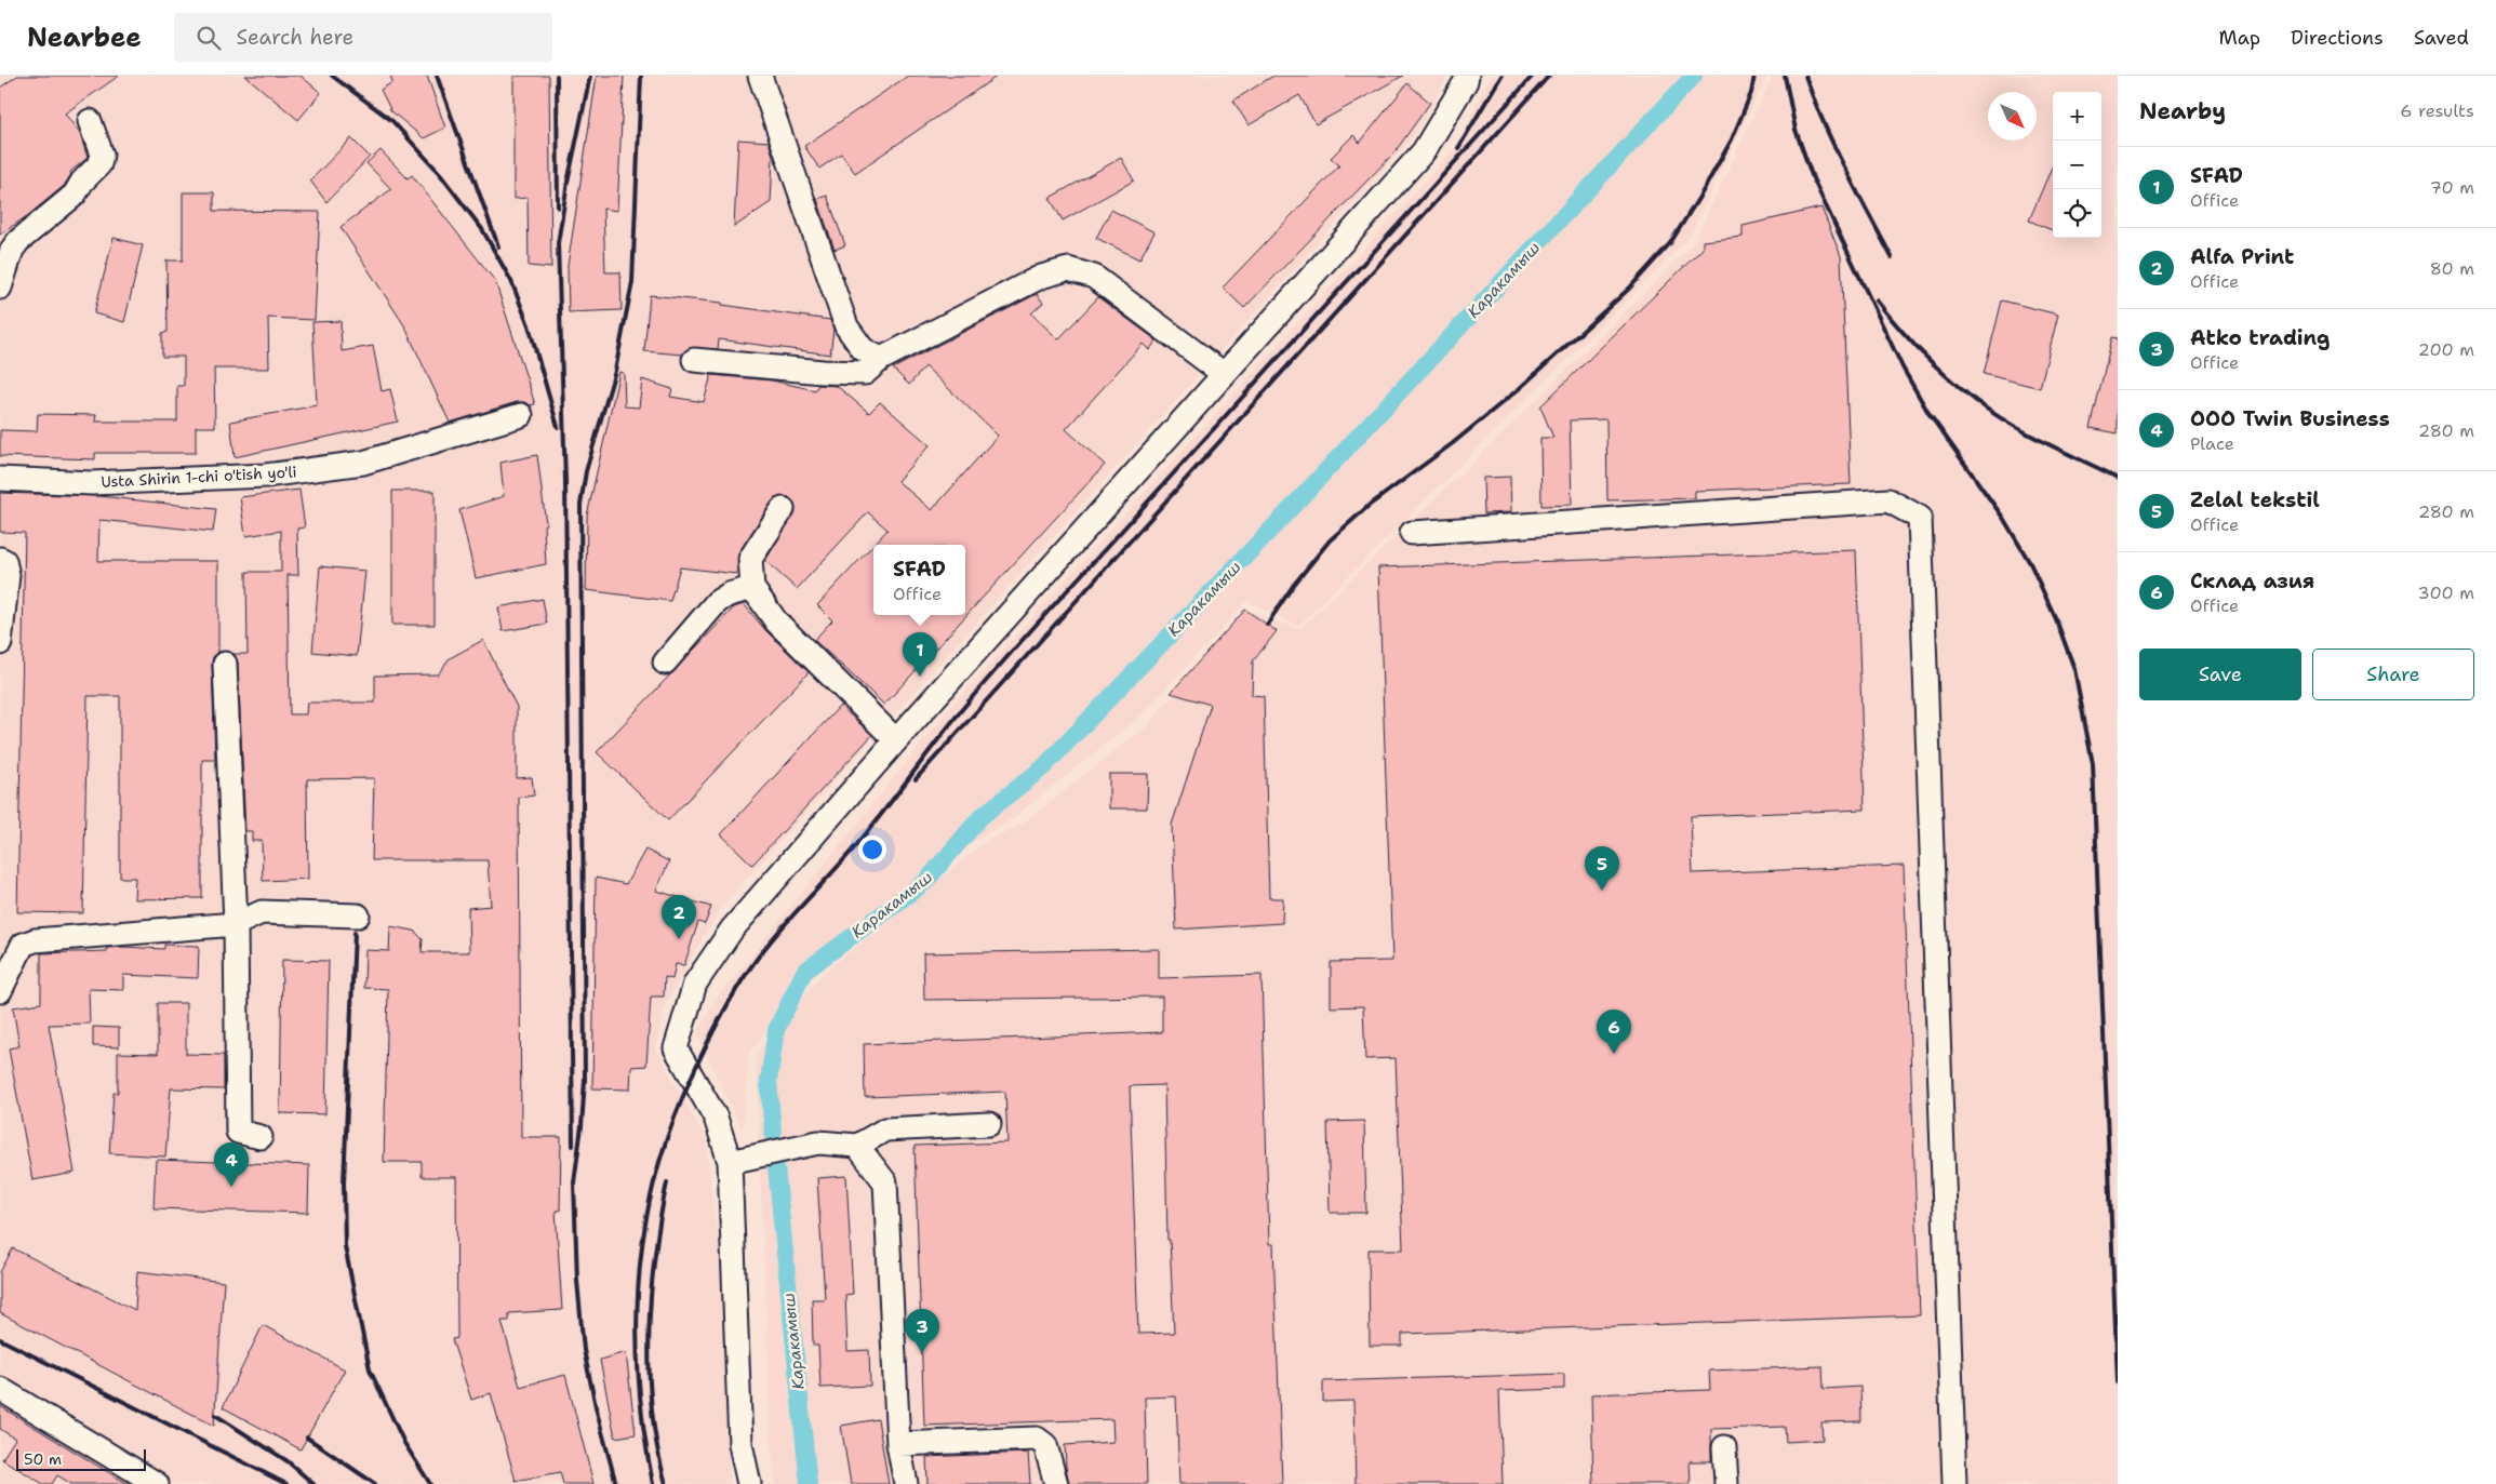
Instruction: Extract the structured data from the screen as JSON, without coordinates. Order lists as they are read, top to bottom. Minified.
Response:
{"streets":{"street":["Usta Shirin 1-chi o'tish yo'li"]},"water":["Каракамыш"],"scale_bar":"50 m","north":"bottom right","page":{"header":"Nearbee","search":"Search here","nav":["Map","Directions","Saved"],"heading":["Nearby","6 results"],"map_buttons":["+","−"],"list":[{"mark":"1","name":"SFAD","note":"Office","value":"70 m"},{"mark":"2","name":"Alfa Print","note":"Office","value":"80 m"},{"mark":"3","name":"Atko trading","note":"Office","value":"200 m"},{"mark":"4","name":"ООО Twin Business","note":"Place","value":"280 m"},{"mark":"5","name":"Zelal tekstil","note":"Office","value":"280 m"},{"mark":"6","name":"Склад азия","note":"Office","value":"300 m"}],"popup":["SFAD","Office"],"pins":["1","5","2","6","4","3"],"buttons":["Save","Share"],"scale":"50 m"}}
